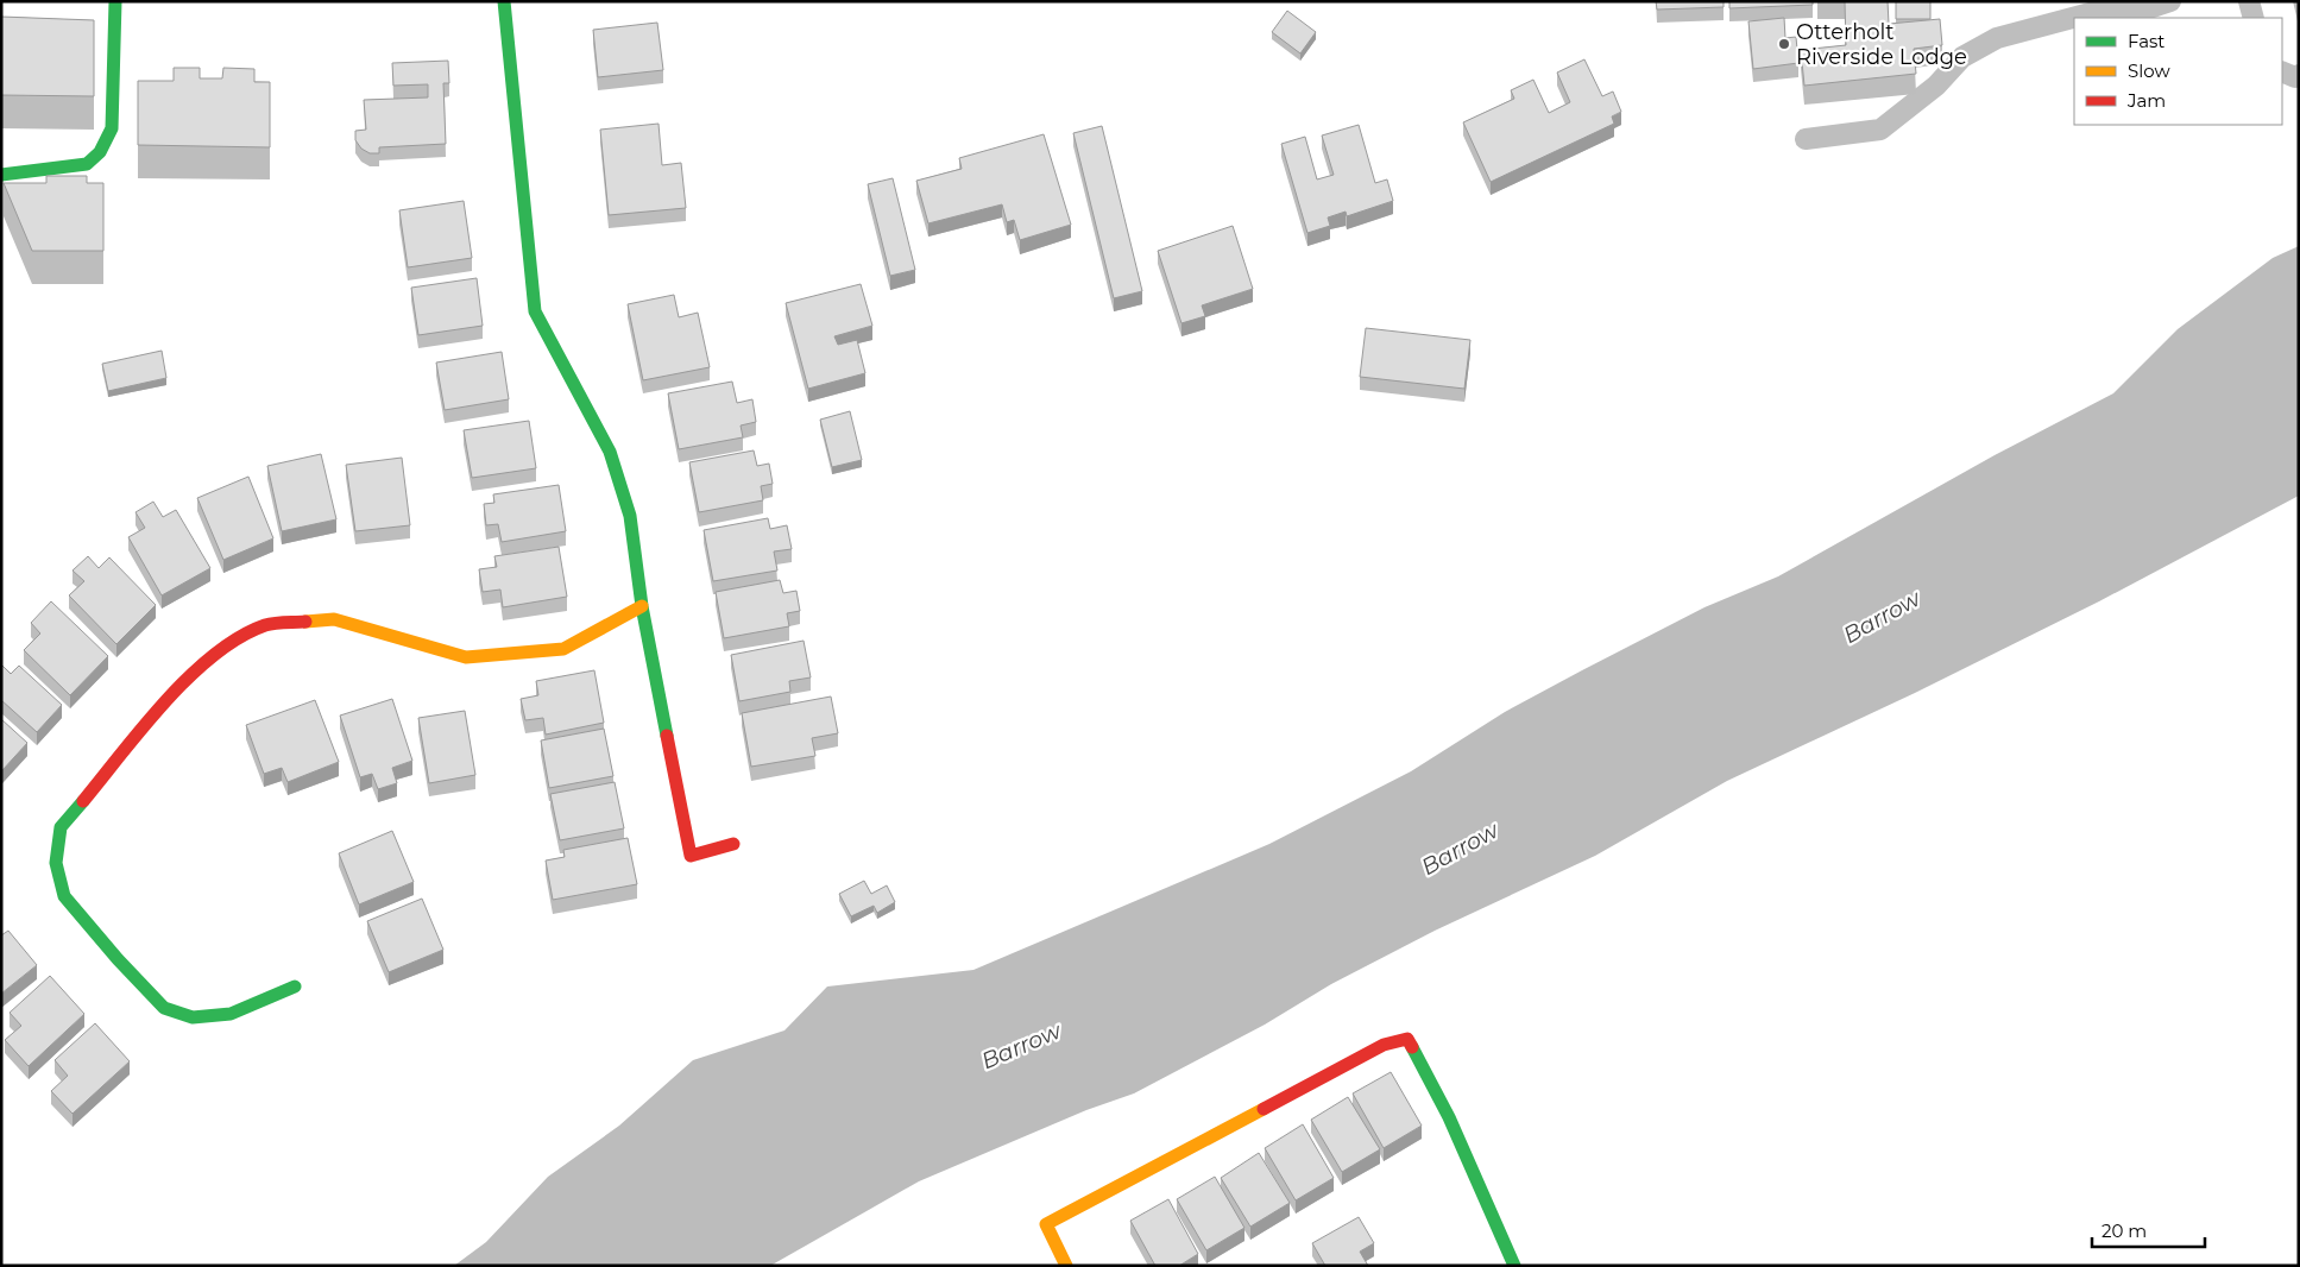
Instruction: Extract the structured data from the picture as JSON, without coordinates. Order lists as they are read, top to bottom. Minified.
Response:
{"water":["Barrow"],"places":["Otterholt Riverside Lodge"],"legend":["Fast","Slow","Jam"],"scale_bar":"20 m"}
